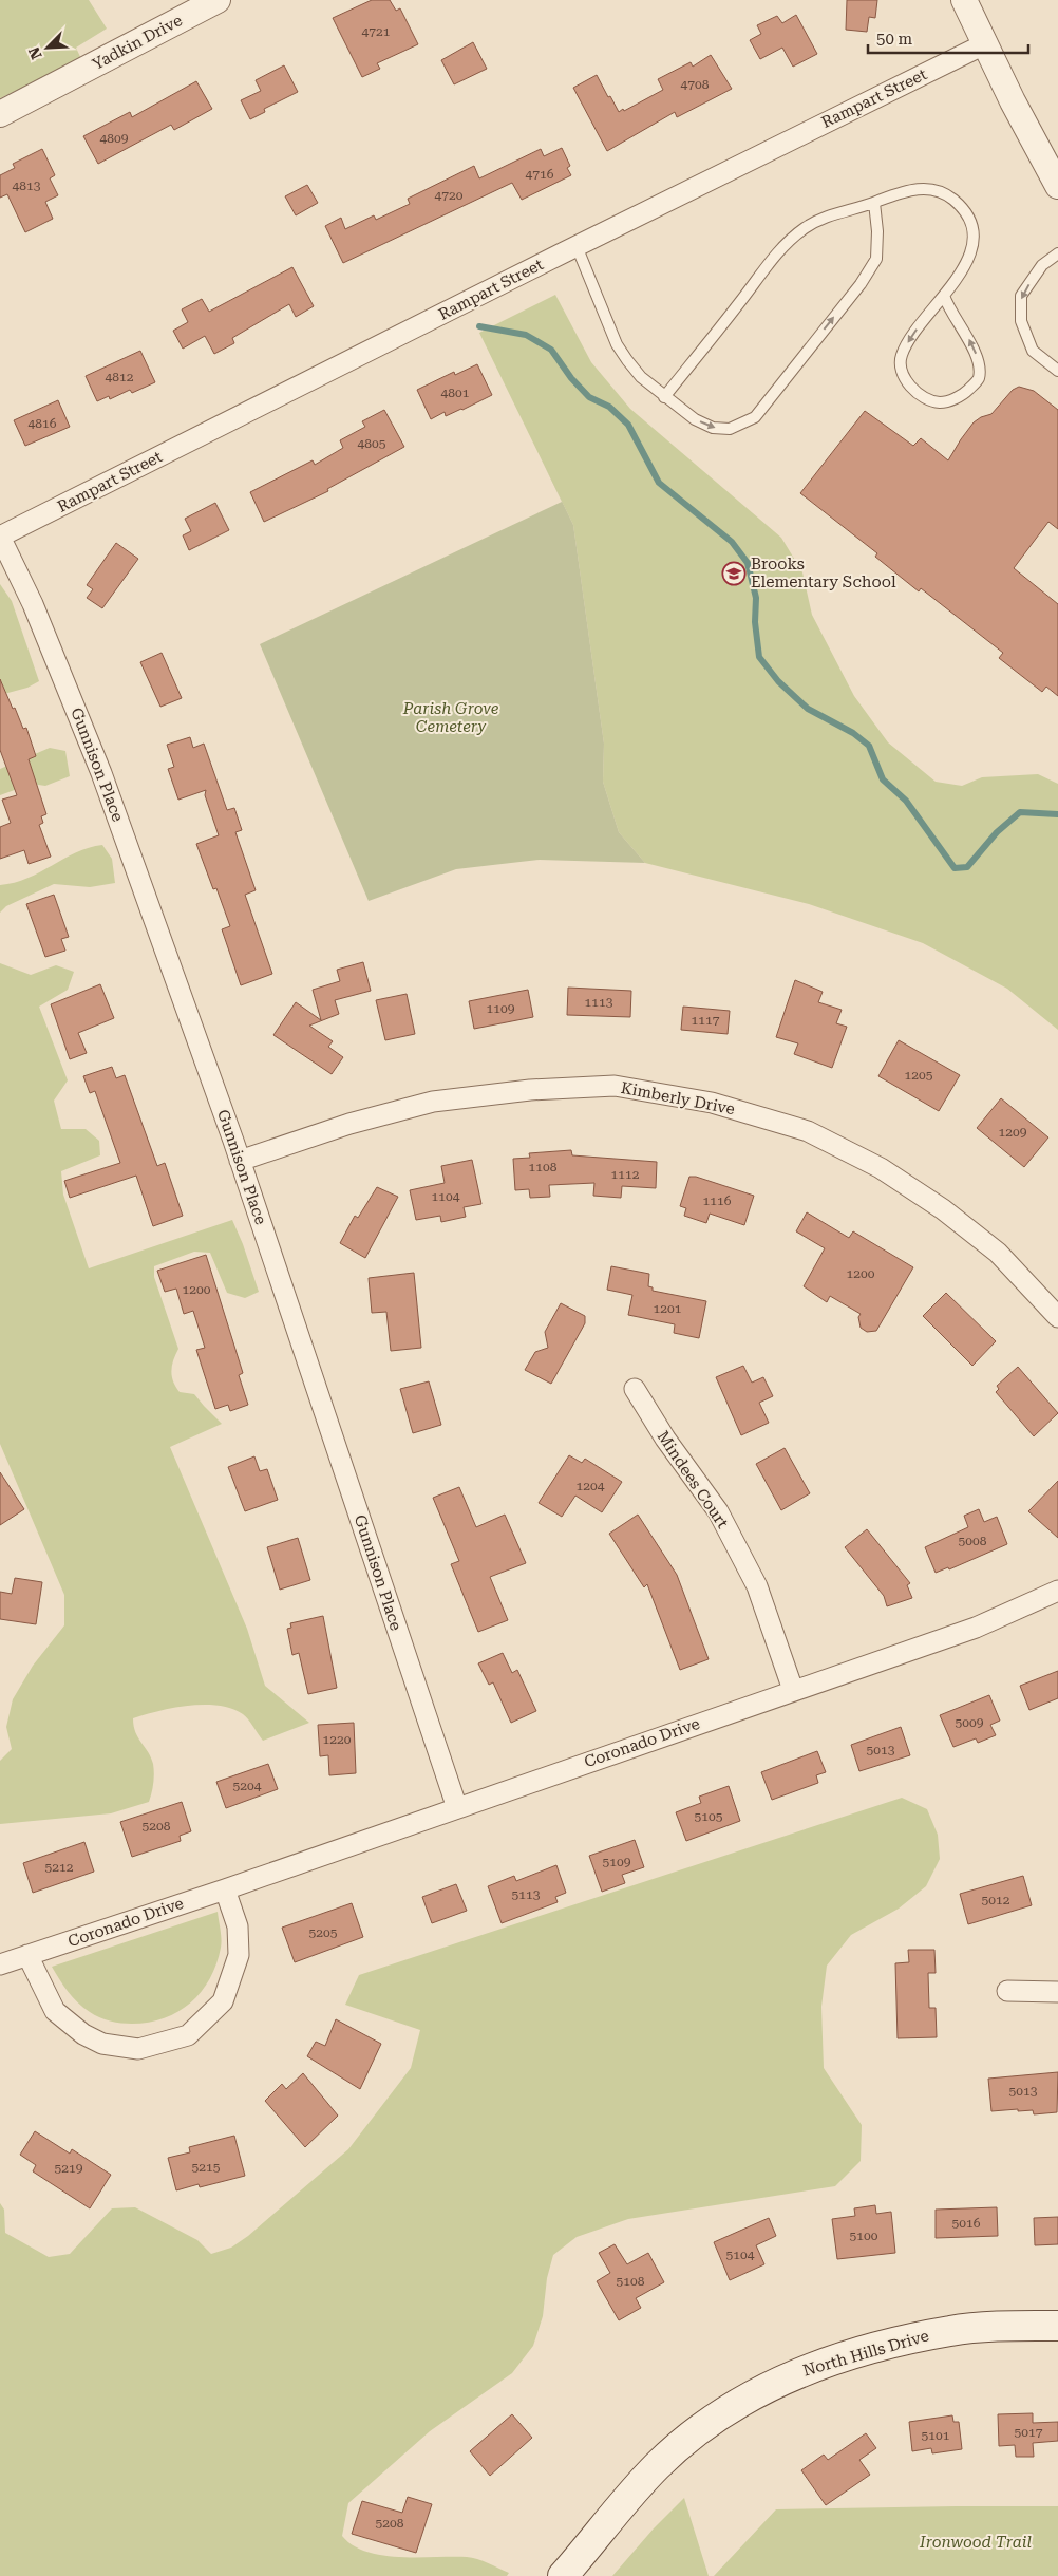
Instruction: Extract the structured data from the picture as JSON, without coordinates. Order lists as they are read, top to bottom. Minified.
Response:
{"streets":{"main road":["North Hills Drive"],"street":["Yadkin Drive","Rampart Street","Gunnison Place","Kimberly Drive","Mindees Court","Coronado Drive"]},"crossings":[["Rampart Street","Gunnison Place"],["Gunnison Place","Kimberly Drive"],["Gunnison Place","Coronado Drive"],["Mindees Court","Coronado Drive"]],"parks":["Parish Grove Cemetery","Ironwood Trail"],"places":{"school or university":["Brooks Elementary School"]},"house_numbers":["4721","4708","4809","4716","4813","4720","4812","4801","4816","4805","1113","1109","1117","1205","1209","1108","1112","1104","1116","1200","1200","1201","1204","5008","5009","1220","5013","5204","5105","5208","5109","5212","5113","5012","5205","5013","5215","5219","5016","5100","5104","5108","5017","5101","5208"],"scale_bar":"50 m","north":"bottom left"}
